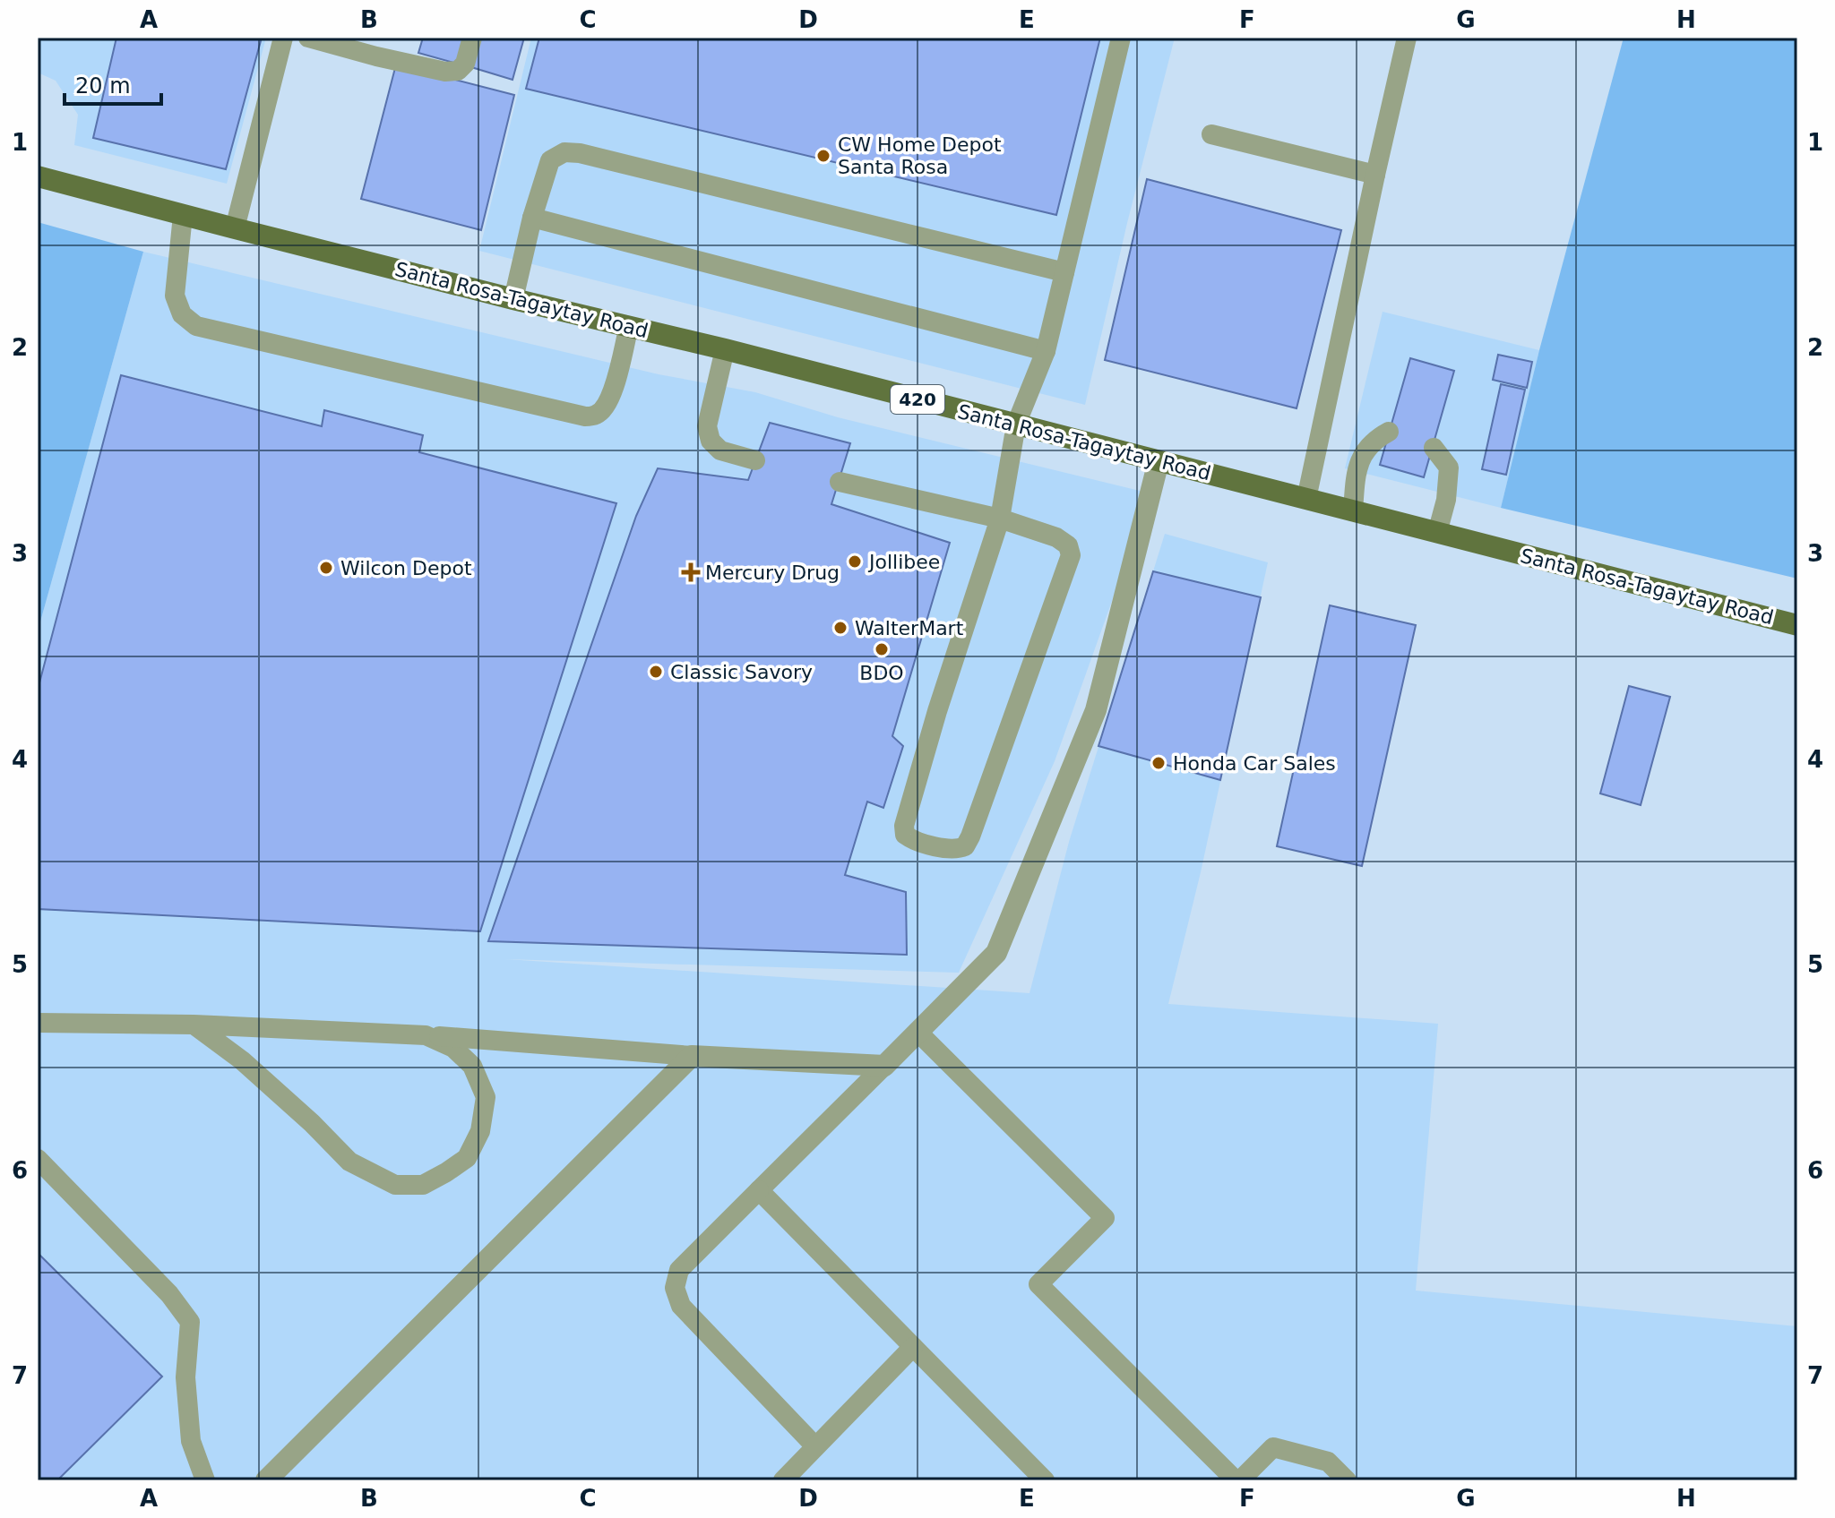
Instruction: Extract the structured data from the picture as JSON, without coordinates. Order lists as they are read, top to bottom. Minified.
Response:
{"streets":{"main road":["Santa Rosa-Tagaytay Road","420"]},"places":{"other":["CW Home Depot Santa Rosa","Jollibee","Wilcon Depot","WalterMart","BDO","Classic Savory","Honda Car Sales"],"health":["Mercury Drug"]},"scale_bar":"20 m","grid":{"columns":["A","B","C","D","E","F","G","H"],"rows":["1","2","3","4","5","6","7"]}}
